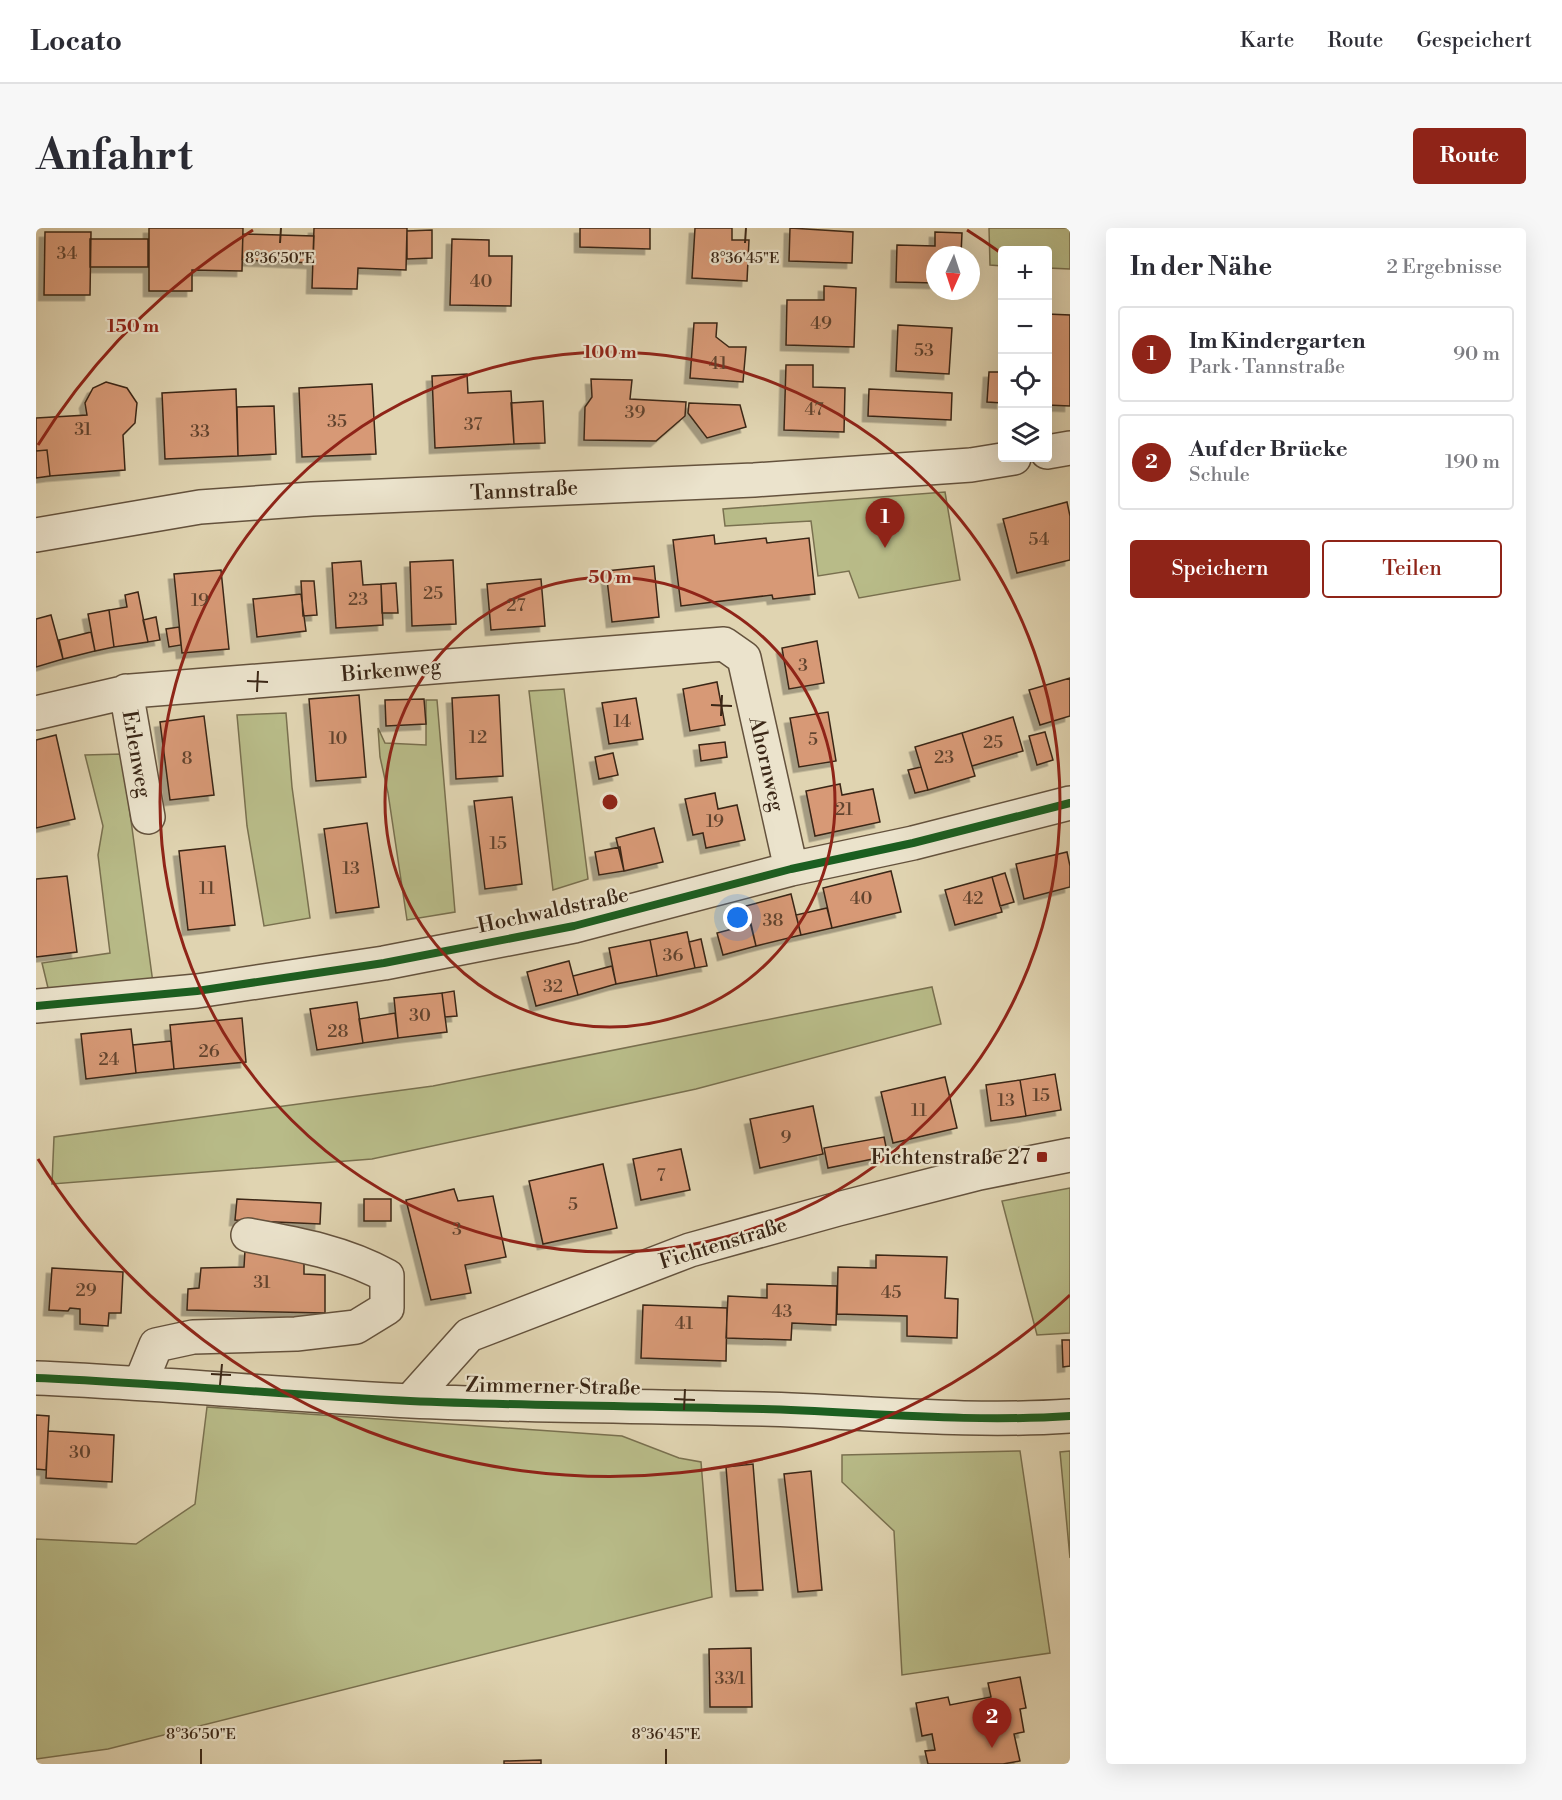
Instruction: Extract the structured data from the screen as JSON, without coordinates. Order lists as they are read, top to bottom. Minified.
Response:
{"streets":{"street":["Tannstraße","Birkenweg","Erlenweg","Ahornweg","Hochwaldstraße","Fichtenstraße","Zimmerner Straße"]},"crossings":[["Birkenweg","Erlenweg"],["Birkenweg","Ahornweg"],["Ahornweg","Hochwaldstraße"],["Fichtenstraße","Zimmerner Straße"]],"places":{"transit":["Fichtenstraße 27"]},"house_numbers":["34","40","49","53","41","47","39","35","37","31","33","54","25","23","19","27","3","14","12","10","5","25","23","8","21","19","15","13","11","40","42","38","36","32","30","28","26","24","15","13","11","9","7","5","3","31","29","45","43","41","30","33/1"],"north":"bottom","page":{"header":"Locato","nav":["Karte","Route","Gespeichert"],"buttons":["Route",["Speichern","Teilen"]],"title":"Anfahrt","heading":["In der Nähe","2 Ergebnisse"],"map_buttons":["+","−"],"list":[{"mark":"1","name":"Im Kindergarten","note":"Park · Tannstraße","value":"90 m"},{"mark":"2","name":"Auf der Brücke","note":"Schule","value":"190 m"}],"pins":["1","2"]},"coordinates":["8°36'50\"E","8°36'45\"E"],"rings":["150 m","100 m","50 m"]}
